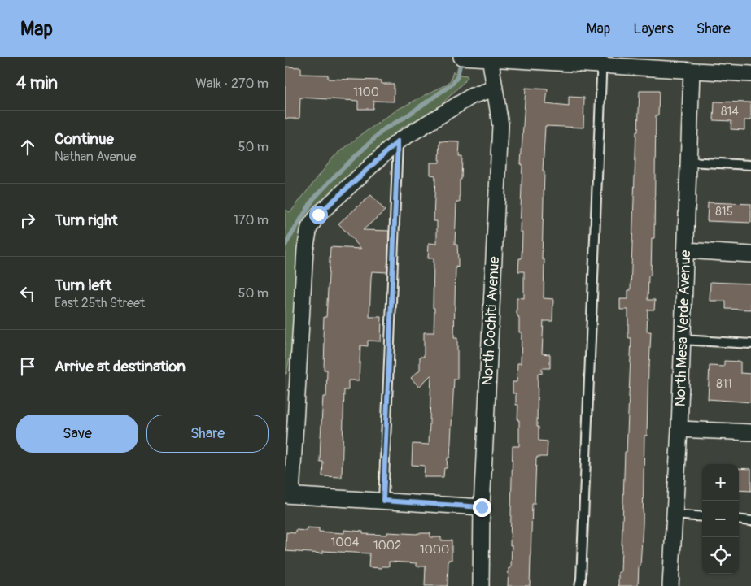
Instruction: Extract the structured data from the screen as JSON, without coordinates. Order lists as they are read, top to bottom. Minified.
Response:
{"streets":{"street":["North Cochiti Avenue","North Mesa Verde Avenue"]},"house_numbers":["1100","814","815","811","1004","1002","1000"],"page":{"header":"Map","nav":["Map","Layers","Share"],"heading":["4 min","Walk · 270 m"],"list":[["Continue","Nathan Avenue","50 m"],["Turn right","170 m"],["Turn left","East 25th Street","50 m"],"Arrive at destination"],"buttons":["Save","Share"],"map_buttons":["+","−"]}}
